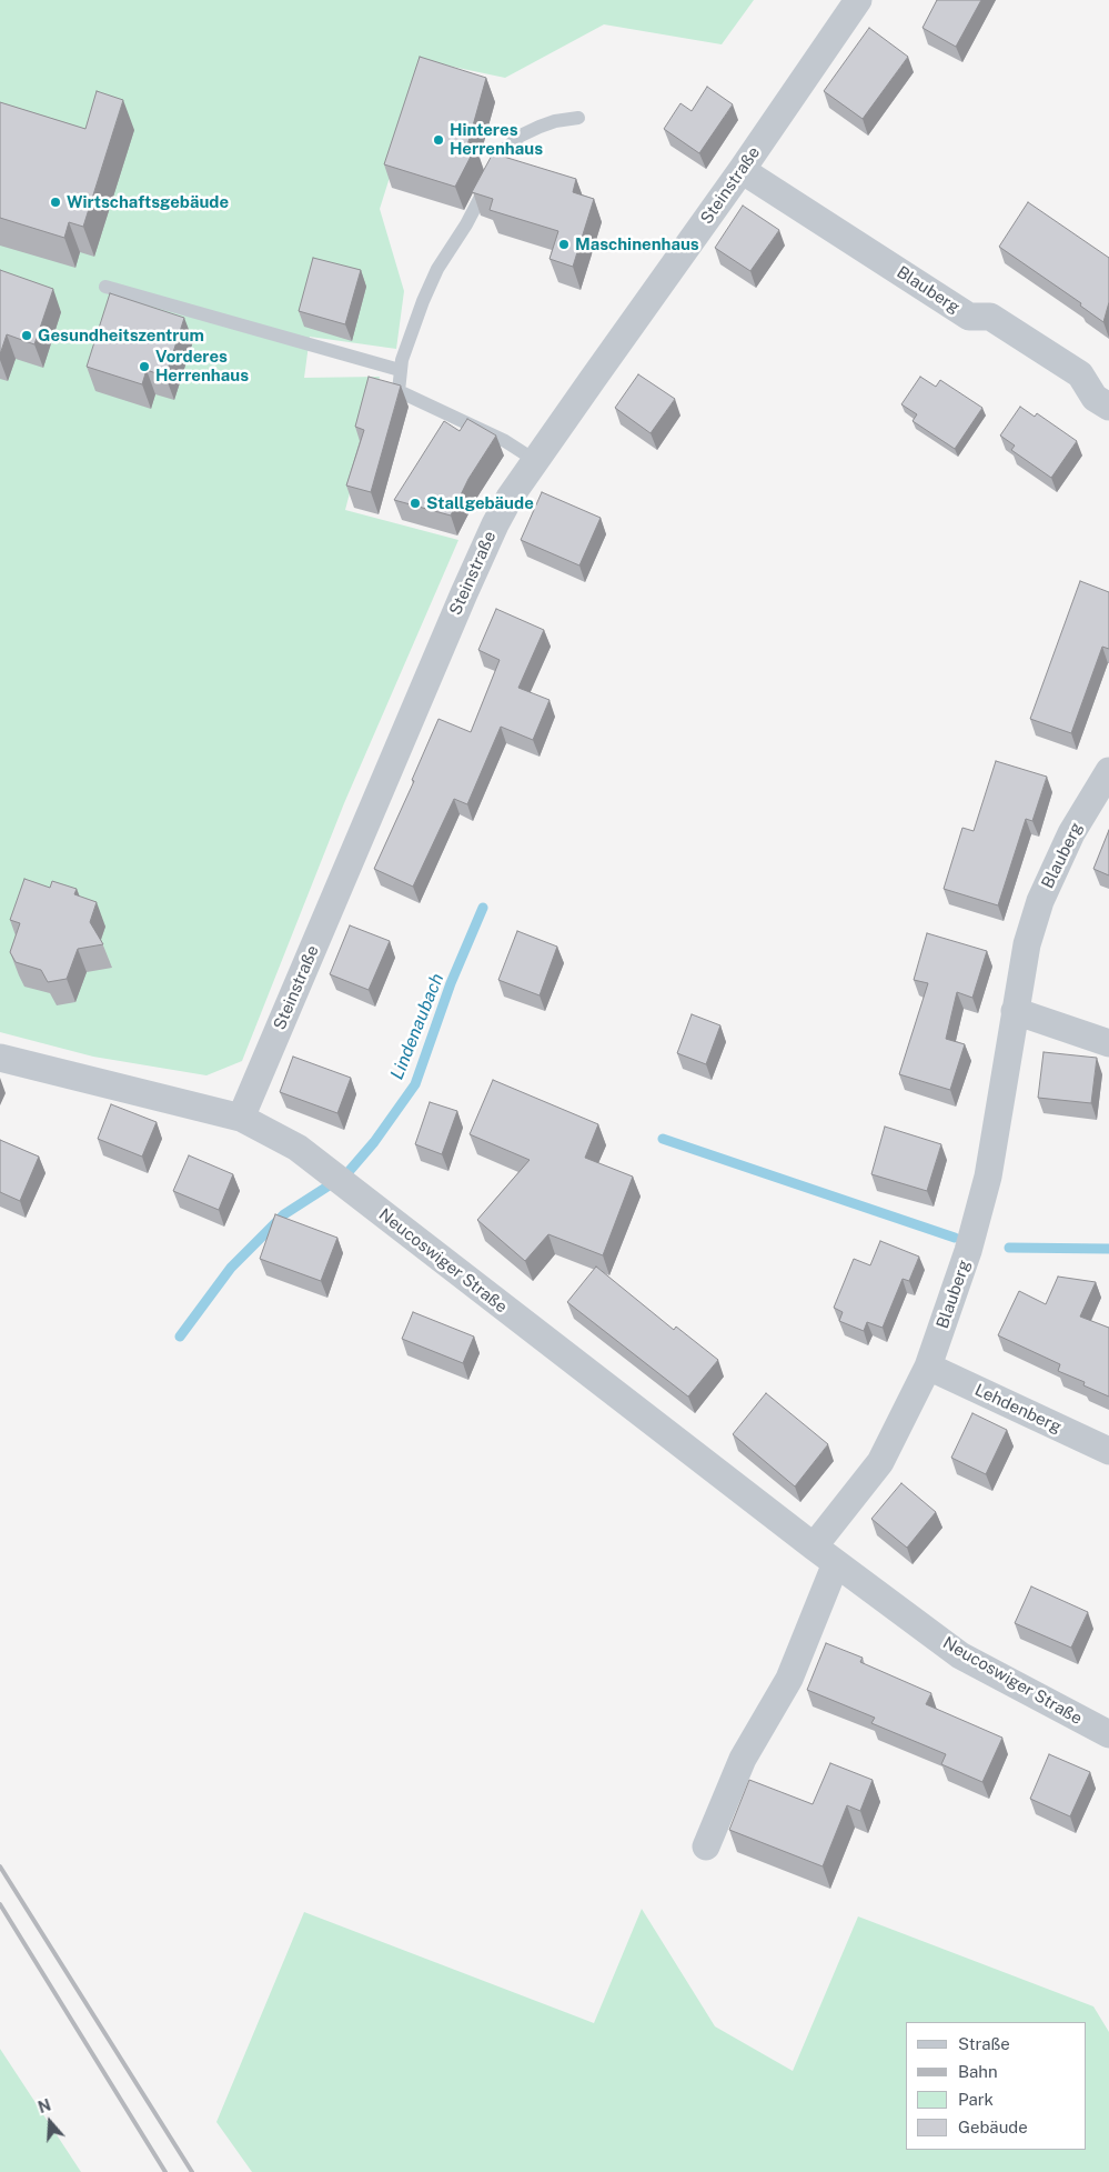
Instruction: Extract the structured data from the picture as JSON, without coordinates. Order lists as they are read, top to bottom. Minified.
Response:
{"streets":{"street":["Steinstraße","Blauberg","Neucoswiger Straße","Lehdenberg"]},"crossings":[["Steinstraße","Blauberg"],["Steinstraße","Neucoswiger Straße"],["Blauberg","Neucoswiger Straße"],["Blauberg","Lehdenberg"]],"water":["Lindenaubach"],"places":["Hinteres Herrenhaus","Wirtschaftsgebäude","Maschinenhaus","Gesundheitszentrum","Vorderes Herrenhaus","Stallgebäude"],"legend":["Straße","Bahn","Park","Gebäude"],"north":"top"}
